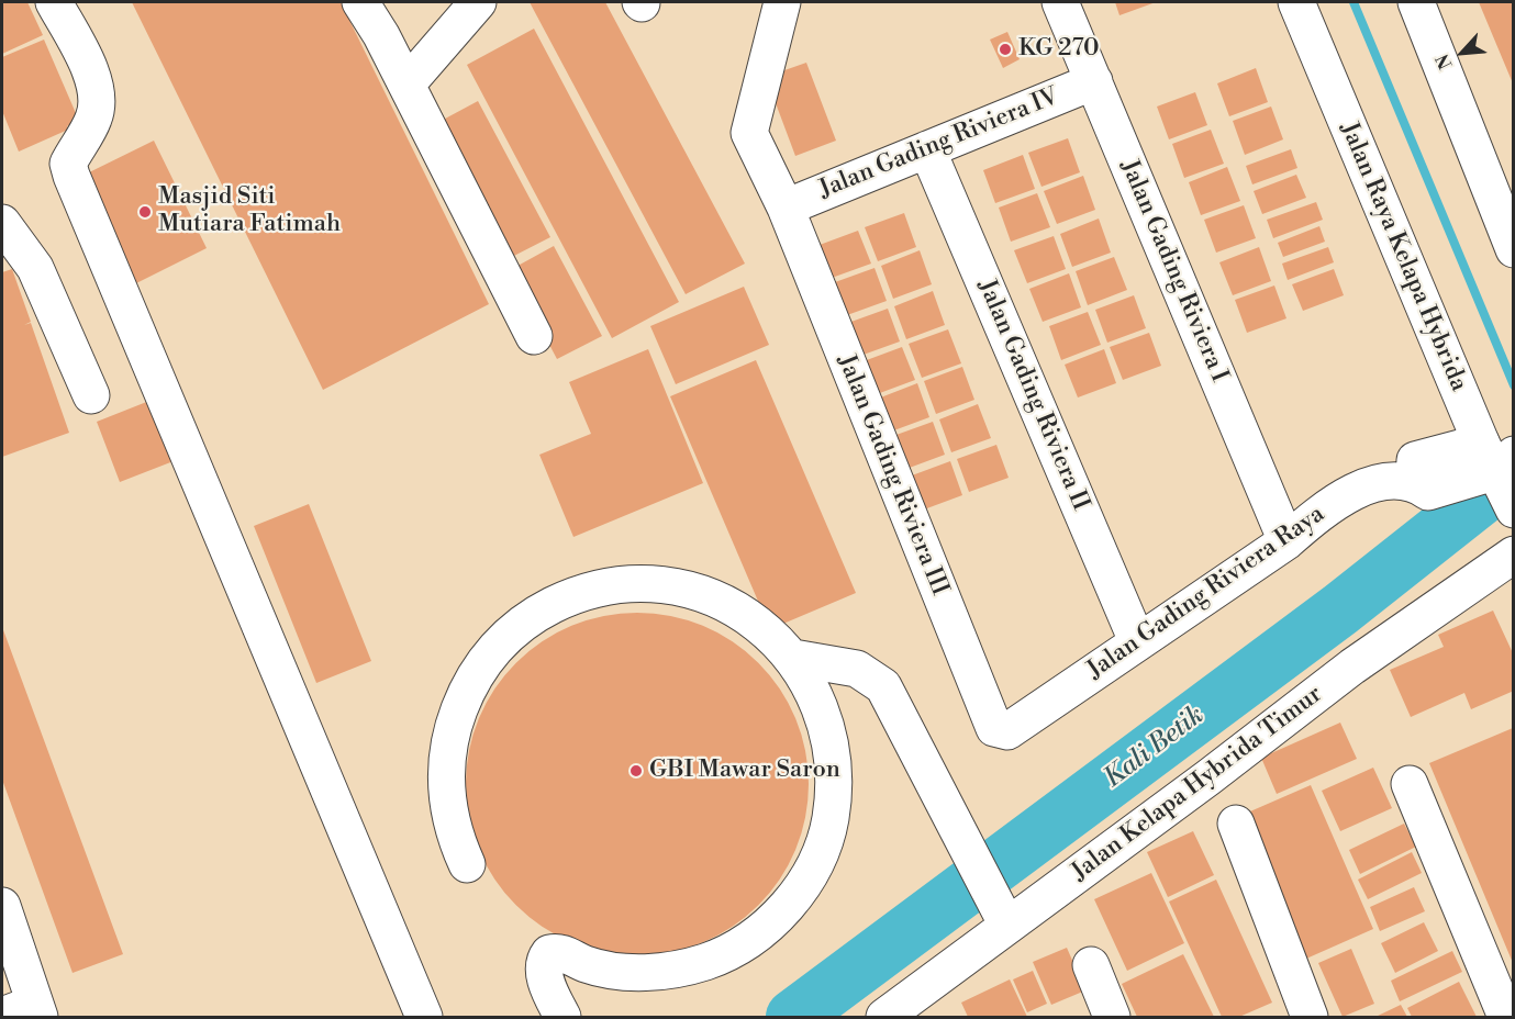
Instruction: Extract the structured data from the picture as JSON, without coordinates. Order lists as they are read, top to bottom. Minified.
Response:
{"streets":{"street":["Jalan Gading Riviera IV","Jalan Raya Kelapa Hybrida","Jalan Gading Riviera I","Jalan Gading Riviera II","Jalan Gading Riviera III","Jalan Gading Riviera Raya","Jalan Kelapa Hybrida Timur"]},"crossings":[["Jalan Gading Riviera IV","Jalan Gading Riviera I"],["Jalan Gading Riviera IV","Jalan Gading Riviera II"],["Jalan Gading Riviera IV","Jalan Gading Riviera III"],["Jalan Raya Kelapa Hybrida","Jalan Gading Riviera Raya"],["Jalan Gading Riviera I","Jalan Gading Riviera Raya"],["Jalan Gading Riviera II","Jalan Gading Riviera Raya"],["Jalan Gading Riviera III","Jalan Gading Riviera Raya"]],"water":["Kali Betik"],"places":["KG 270","Masjid Siti Mutiara Fatimah","GBI Mawar Saron"],"north":"bottom left"}
